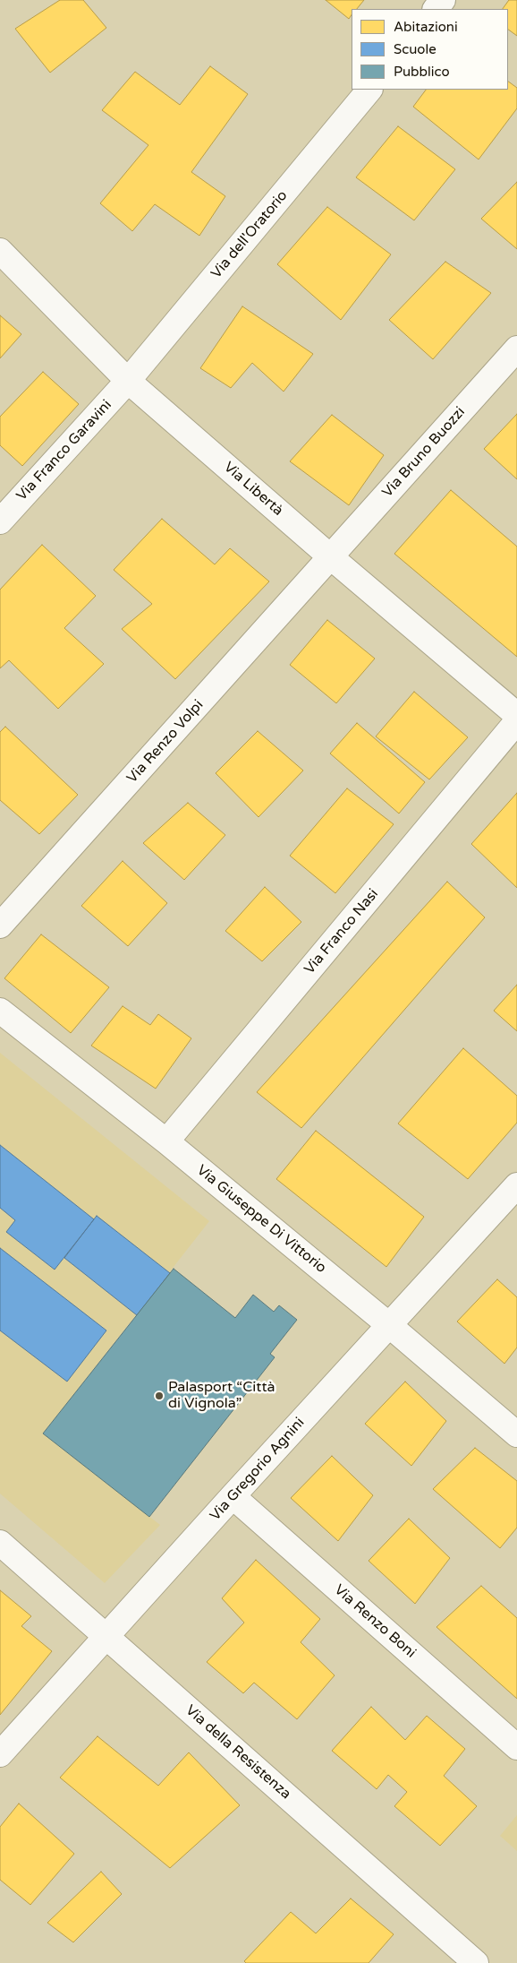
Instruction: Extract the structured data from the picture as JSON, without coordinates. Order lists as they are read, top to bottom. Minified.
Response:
{"streets":{"street":["Via dell'Oratorio","Via Franco Garavini","Via Bruno Buozzi","Via Libertà","Via Renzo Volpi","Via Franco Nasi","Via Giuseppe Di Vittorio","Via Gregorio Agnini","Via Renzo Boni","Via della Resistenza"]},"crossings":[["Via dell'Oratorio","Via Franco Garavini"],["Via dell'Oratorio","Via Libertà"],["Via Franco Garavini","Via Libertà"],["Via Bruno Buozzi","Via Libertà"],["Via Bruno Buozzi","Via Renzo Volpi"],["Via Libertà","Via Renzo Volpi"],["Via Franco Nasi","Via Giuseppe Di Vittorio"],["Via Giuseppe Di Vittorio","Via Gregorio Agnini"],["Via Gregorio Agnini","Via Renzo Boni"],["Via Gregorio Agnini","Via della Resistenza"]],"places":["Palasport “Città di Vignola”"],"legend":["Abitazioni","Scuole","Pubblico"]}
